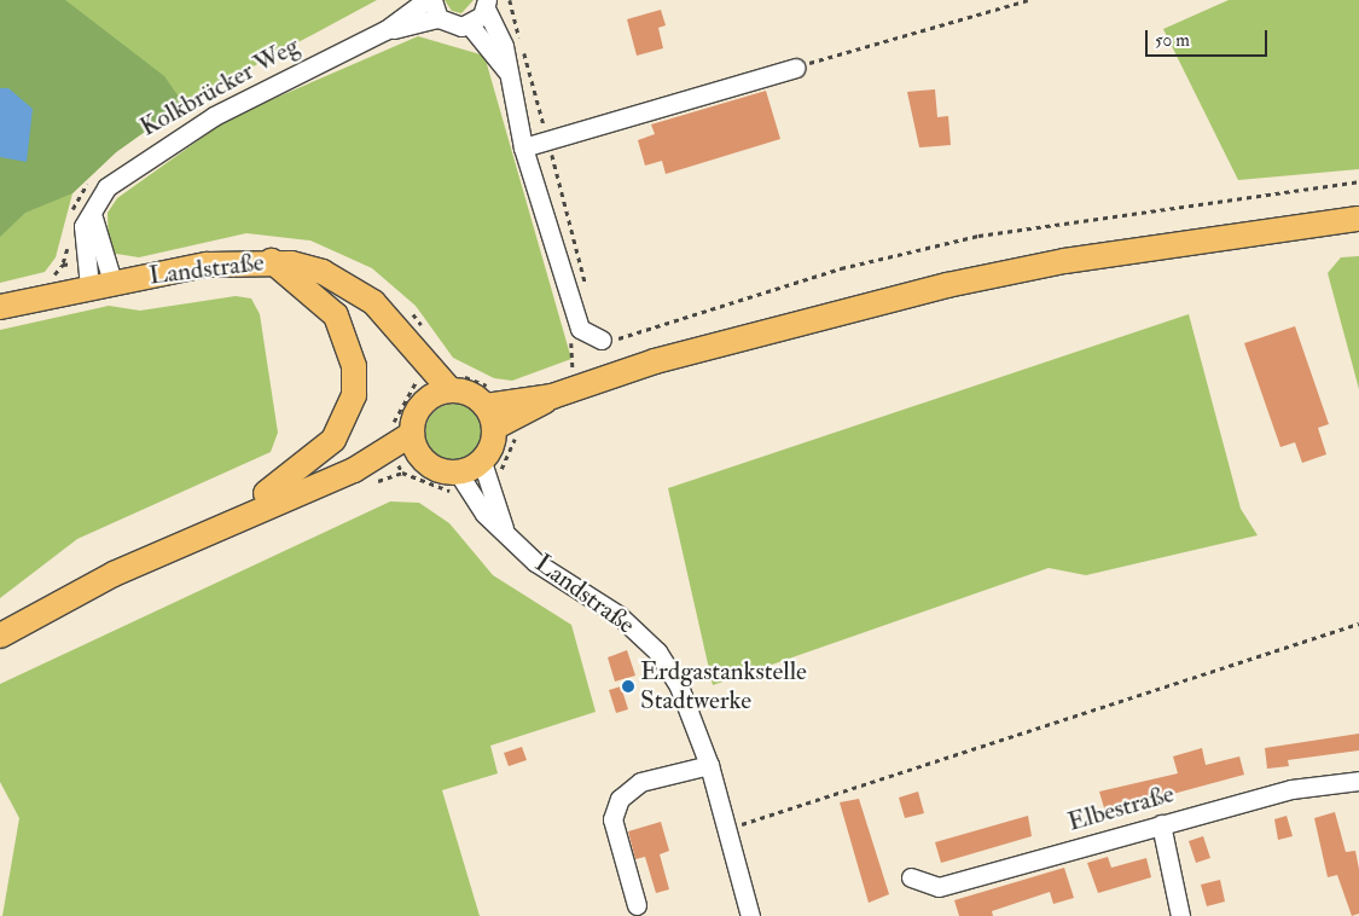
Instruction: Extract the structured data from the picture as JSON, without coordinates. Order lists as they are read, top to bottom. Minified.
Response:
{"streets":{"main road":["Landstraße"],"street":["Kolkbrücker Weg","Elbestraße"]},"crossings":[["Kolkbrücker Weg","Landstraße"]],"places":["Erdgastankstelle Stadtwerke"],"scale_bar":"50 m"}
